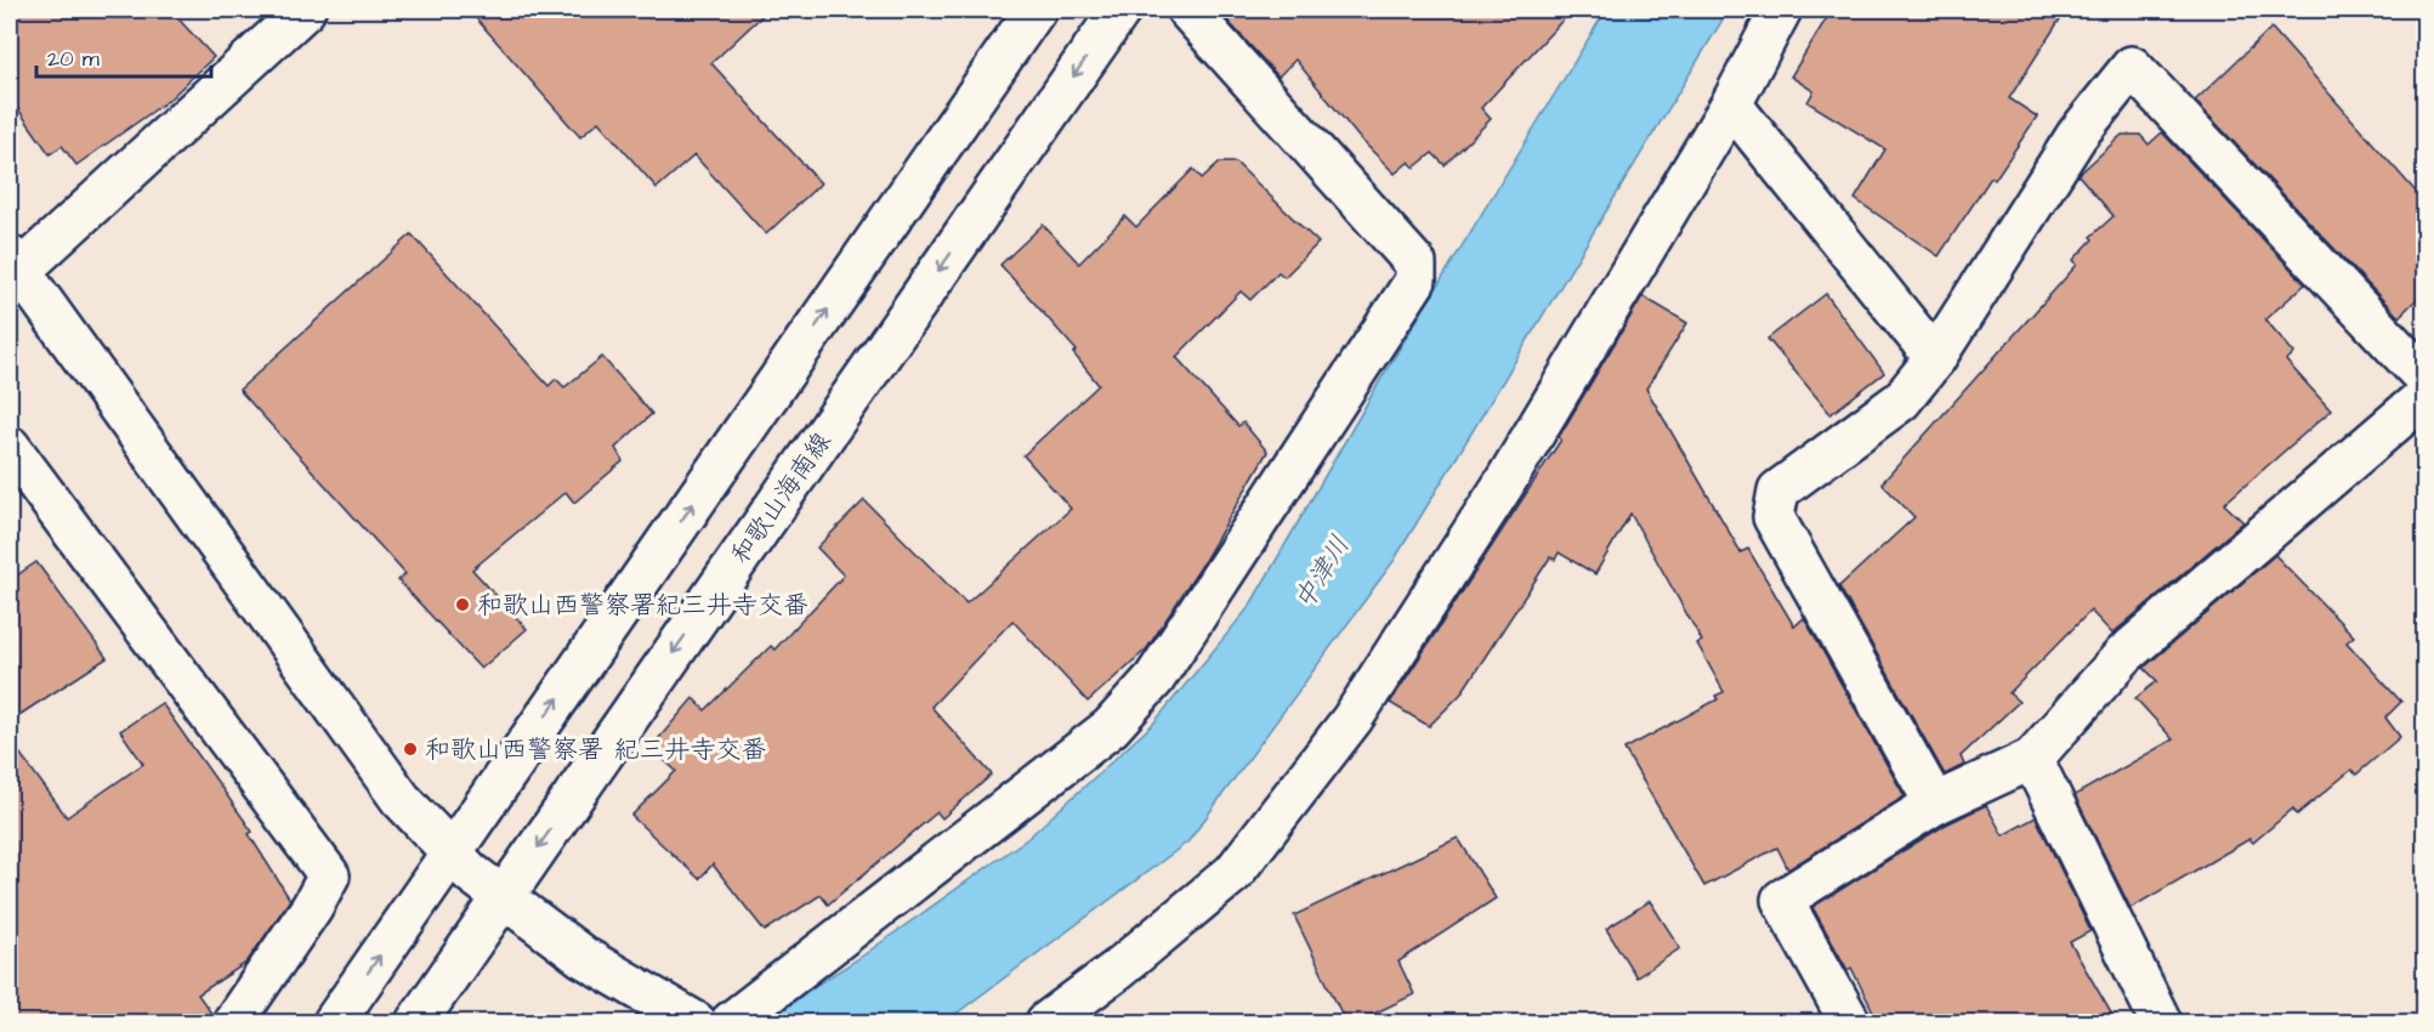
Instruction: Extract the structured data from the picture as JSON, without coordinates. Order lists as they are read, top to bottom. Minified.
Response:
{"streets":{"street":["和歌山海南線"]},"water":["中津川"],"places":["和歌山西警察署紀三井寺交番","和歌山西警察署 紀三井寺交番"],"scale_bar":"20 m"}
